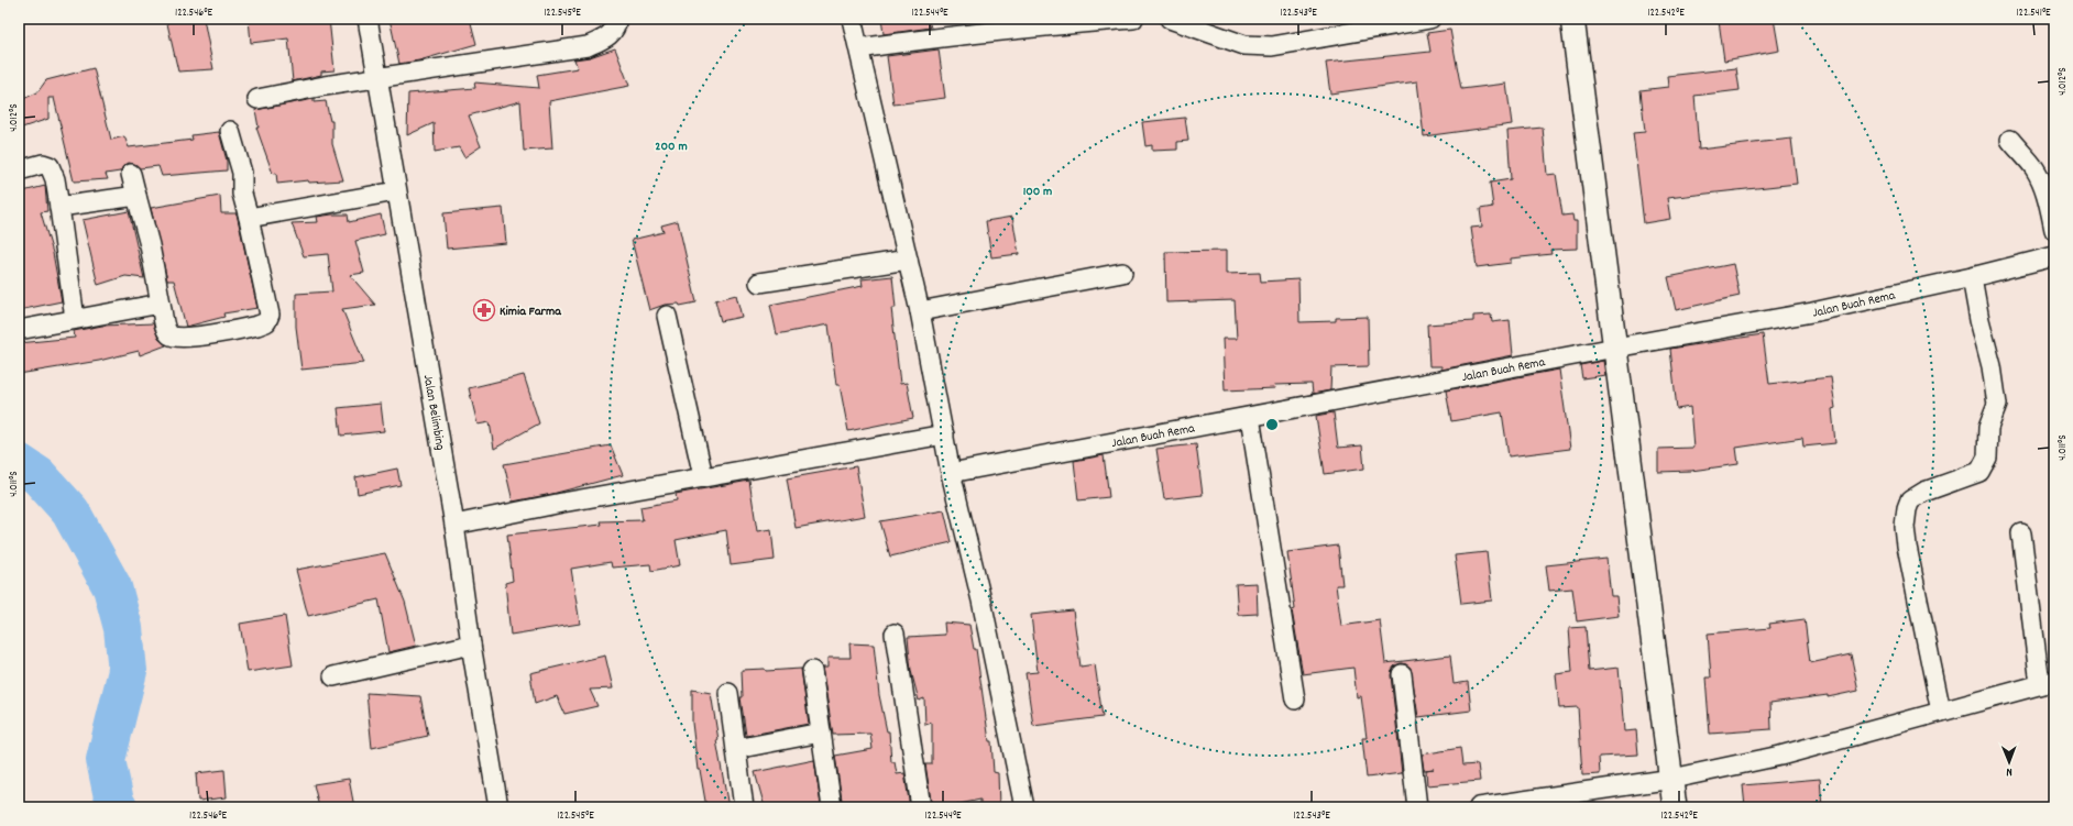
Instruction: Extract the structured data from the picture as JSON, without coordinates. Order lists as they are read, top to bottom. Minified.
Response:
{"streets":{"street":["Jalan Buah Rema","Jalan Belimbing"]},"places":{"pharmacy":["Kimia Farma"]},"north":"bottom","coordinates":["122.546°E","122.545°E","122.544°E","122.543°E","122.542°E","122.541°E","4.012°S","4.011°S"],"rings":["200 m","100 m"]}
